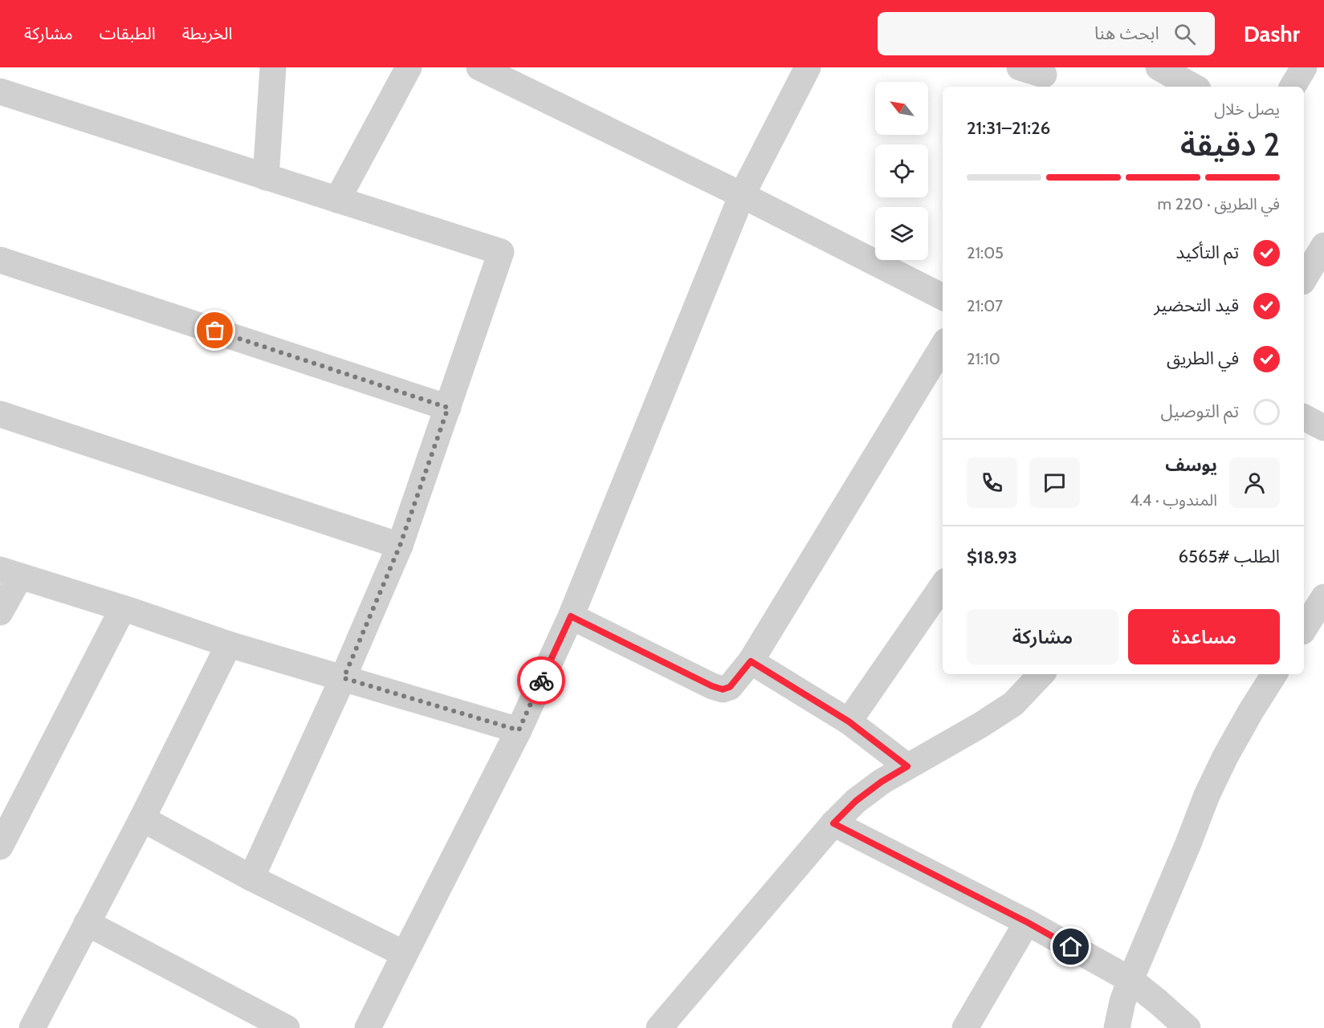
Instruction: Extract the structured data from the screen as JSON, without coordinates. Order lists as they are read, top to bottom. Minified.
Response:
{"north":"top left","page":{"header":"Dashr","search":"ابحث هنا","nav":["الخريطة","الطبقات","مشاركة"],"heading":["2 دقيقة","يصل خلال","21:26–21:31"],"panel":["يوسف","المندوب · 4.4","الطلب #6565","$18.93"],"bar":"في الطريق · 220 m","list":[["تم التأكيد","21:05"],["قيد التحضير","21:07"],["في الطريق","21:10"],"تم التوصيل"],"buttons":["مساعدة","مشاركة"]}}
